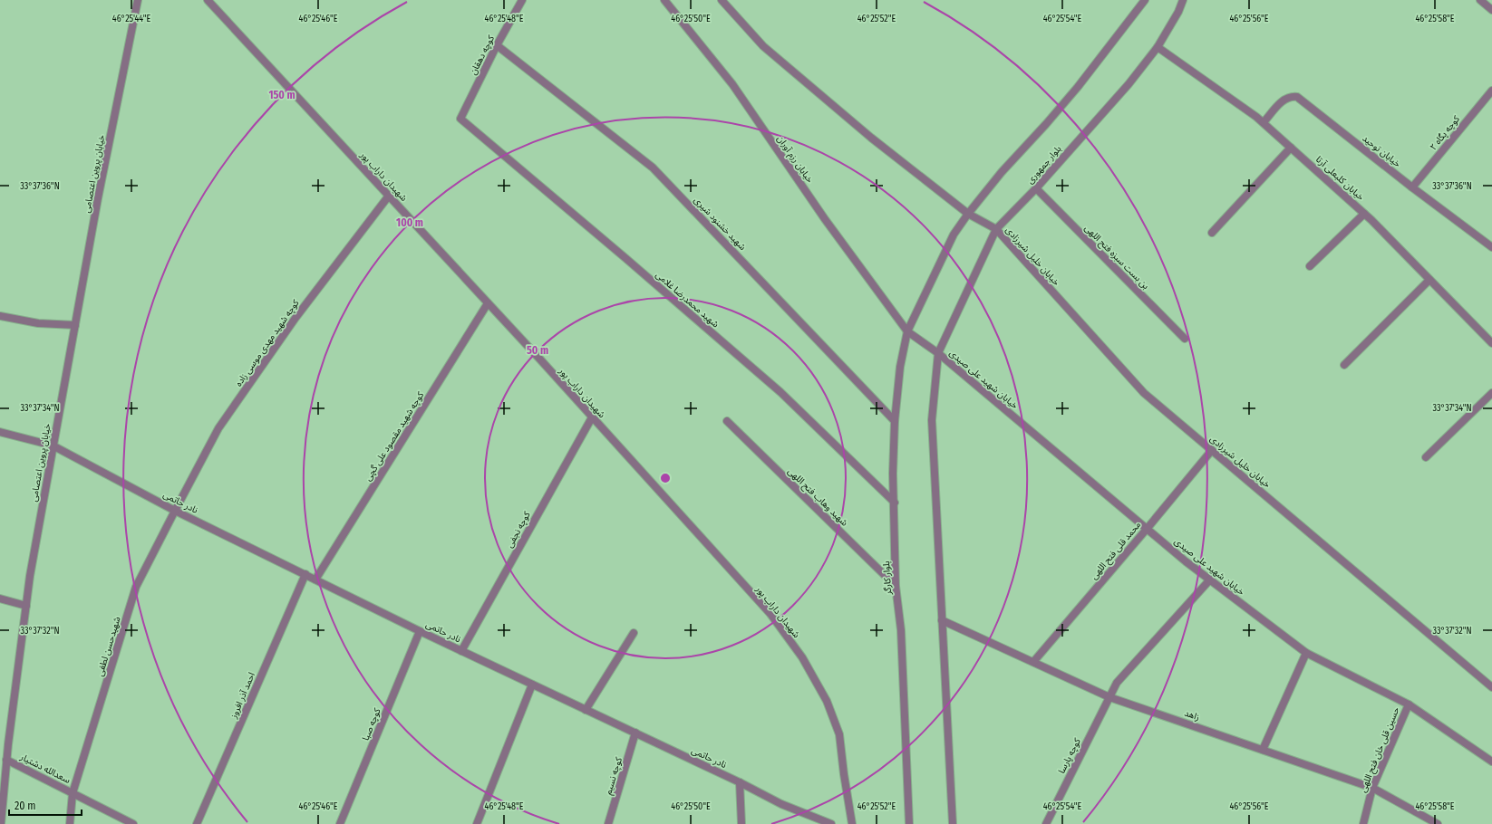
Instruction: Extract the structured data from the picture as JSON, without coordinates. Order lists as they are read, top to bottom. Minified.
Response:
{"streets":{"street":["کوچه دهقان","کوچه پگاه ۲","خیابان توحید","خیابان رزم آوران","بلوار جمهوری","خیابان پروین اعتصامی","شهیدان داراب پور","خیابان کلبعلی آرتا","شهید خشنود شیری","خیابان خلیل شیرزادی","بن بست سبزه فتح اللهی","شهید محمدرضا غلامی","کوچه شهید مهدی موسی زاده","خیابان شهید علی صیدی","کوچه شهید مقصود علی گچی","شهید وهاب فتح اللهی","نادر حاتمی","کوچه نجفی","محمد قلی فتح اللهی","بلوار کارگر","شهیدحسن لطفی","احمد آذر افروز","زاهد","کوچه صبا","حسین قلی خان فتح اللهی","کوچه پارسا","سعدالله دشتیار","کوچه نسیم"]},"crossings":[["کوچه دهقان","شهید خشنود شیری"],["کوچه دهقان","شهید محمدرضا غلامی"],["کوچه پگاه ۲","خیابان توحید"],["خیابان توحید","خیابان کلبعلی آرتا"],["خیابان رزم آوران","بلوار جمهوری"],["خیابان رزم آوران","خیابان شهید علی صیدی"],["خیابان رزم آوران","بلوار کارگر"],["بلوار جمهوری","خیابان کلبعلی آرتا"],["بلوار جمهوری","خیابان خلیل شیرزادی"],["بلوار جمهوری","بن بست سبزه فتح اللهی"],["بلوار جمهوری","خیابان شهید علی صیدی"],["خیابان پروین اعتصامی","نادر حاتمی"],["خیابان پروین اعتصامی","سعدالله دشتیار"],["شهیدان داراب پور","کوچه شهید مهدی موسی زاده"],["شهیدان داراب پور","کوچه شهید مقصود علی گچی"],["شهیدان داراب پور","کوچه نجفی"],["شهید خشنود شیری","بلوار کارگر"],["خیابان خلیل شیرزادی","محمد قلی فتح اللهی"],["شهید محمدرضا غلامی","بلوار کارگر"],["کوچه شهید مهدی موسی زاده","نادر حاتمی"],["کوچه شهید مهدی موسی زاده","شهیدحسن لطفی"],["خیابان شهید علی صیدی","محمد قلی فتح اللهی"],["خیابان شهید علی صیدی","حسین قلی خان فتح اللهی"],["خیابان شهید علی صیدی","کوچه پارسا"],["کوچه شهید مقصود علی گچی","نادر حاتمی"],["شهید وهاب فتح اللهی","بلوار کارگر"],["نادر حاتمی","کوچه نجفی"],["نادر حاتمی","شهیدحسن لطفی"],["نادر حاتمی","احمد آذر افروز"],["نادر حاتمی","کوچه صبا"],["نادر حاتمی","کوچه نسیم"],["محمد قلی فتح اللهی","زاهد"],["شهیدحسن لطفی","سعدالله دشتیار"],["زاهد","حسین قلی خان فتح اللهی"],["زاهد","کوچه پارسا"]],"scale_bar":"20 m","coordinates":["46°25'44\"E","46°25'46\"E","46°25'48\"E","46°25'50\"E","46°25'52\"E","46°25'54\"E","46°25'56\"E","46°25'58\"E","33°37'36\"N","33°37'34\"N","33°37'32\"N"],"rings":["150 m","100 m","50 m"]}
